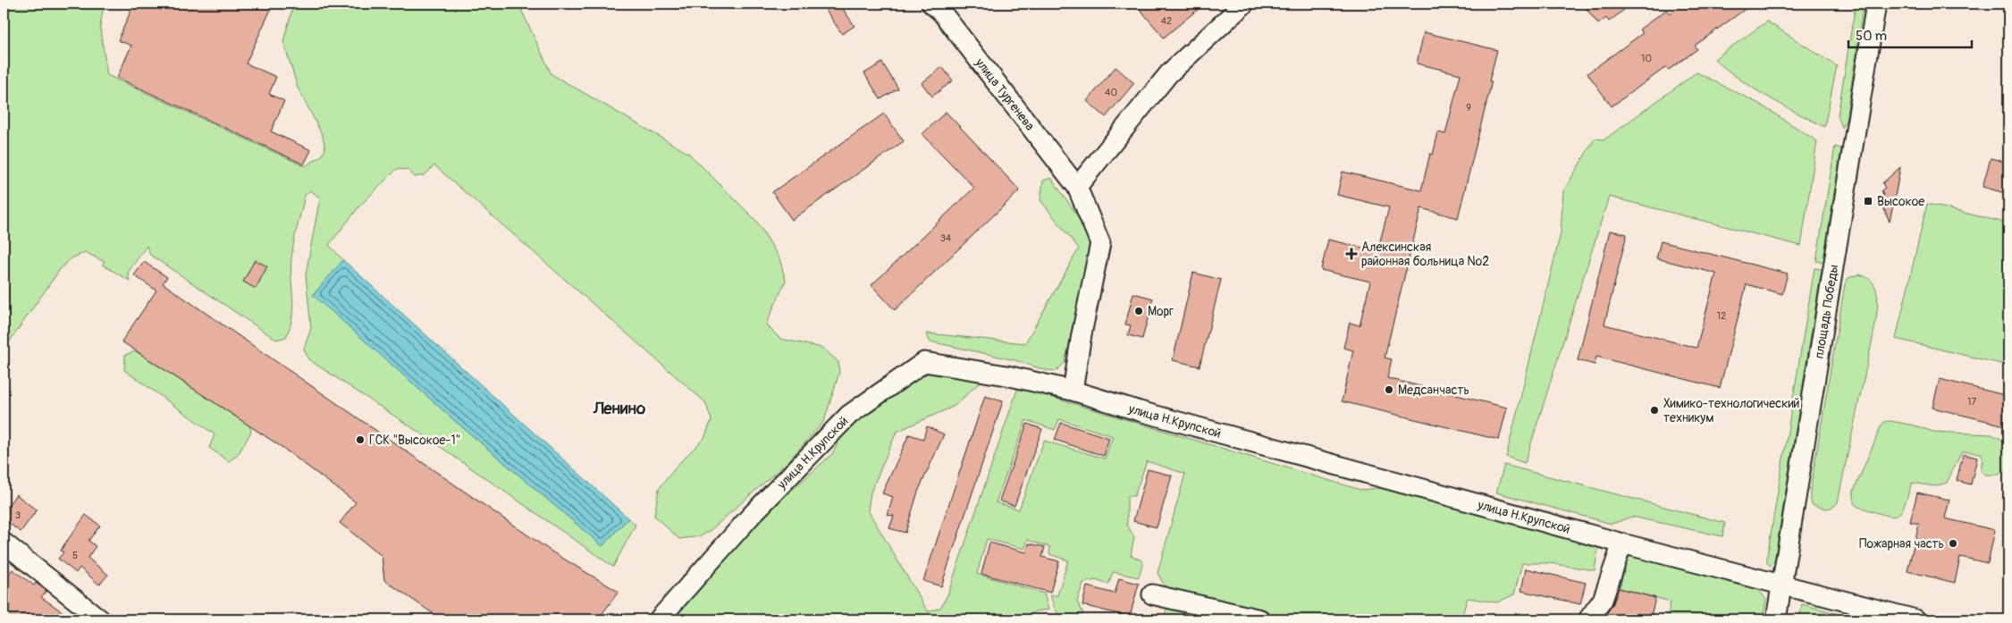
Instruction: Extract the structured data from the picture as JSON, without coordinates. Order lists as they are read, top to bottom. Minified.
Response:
{"streets":{"street":["улица Тургенева","площадь Победы","улица Н.Крупской"]},"crossings":[["улица Тургенева","улица Н.Крупской"],["площадь Победы","улица Н.Крупской"]],"districts":["Ленино"],"places":{"transit":["Высокое"],"health":["Алексинская районная больница №2"],"other":["Морг","Медсанчасть","Химико-технологический техникум","ГСК \"Высокое-1\"","Пожарная часть"]},"house_numbers":["42","10","40","9","34","12","17","3","5"],"scale_bar":"50 m"}
